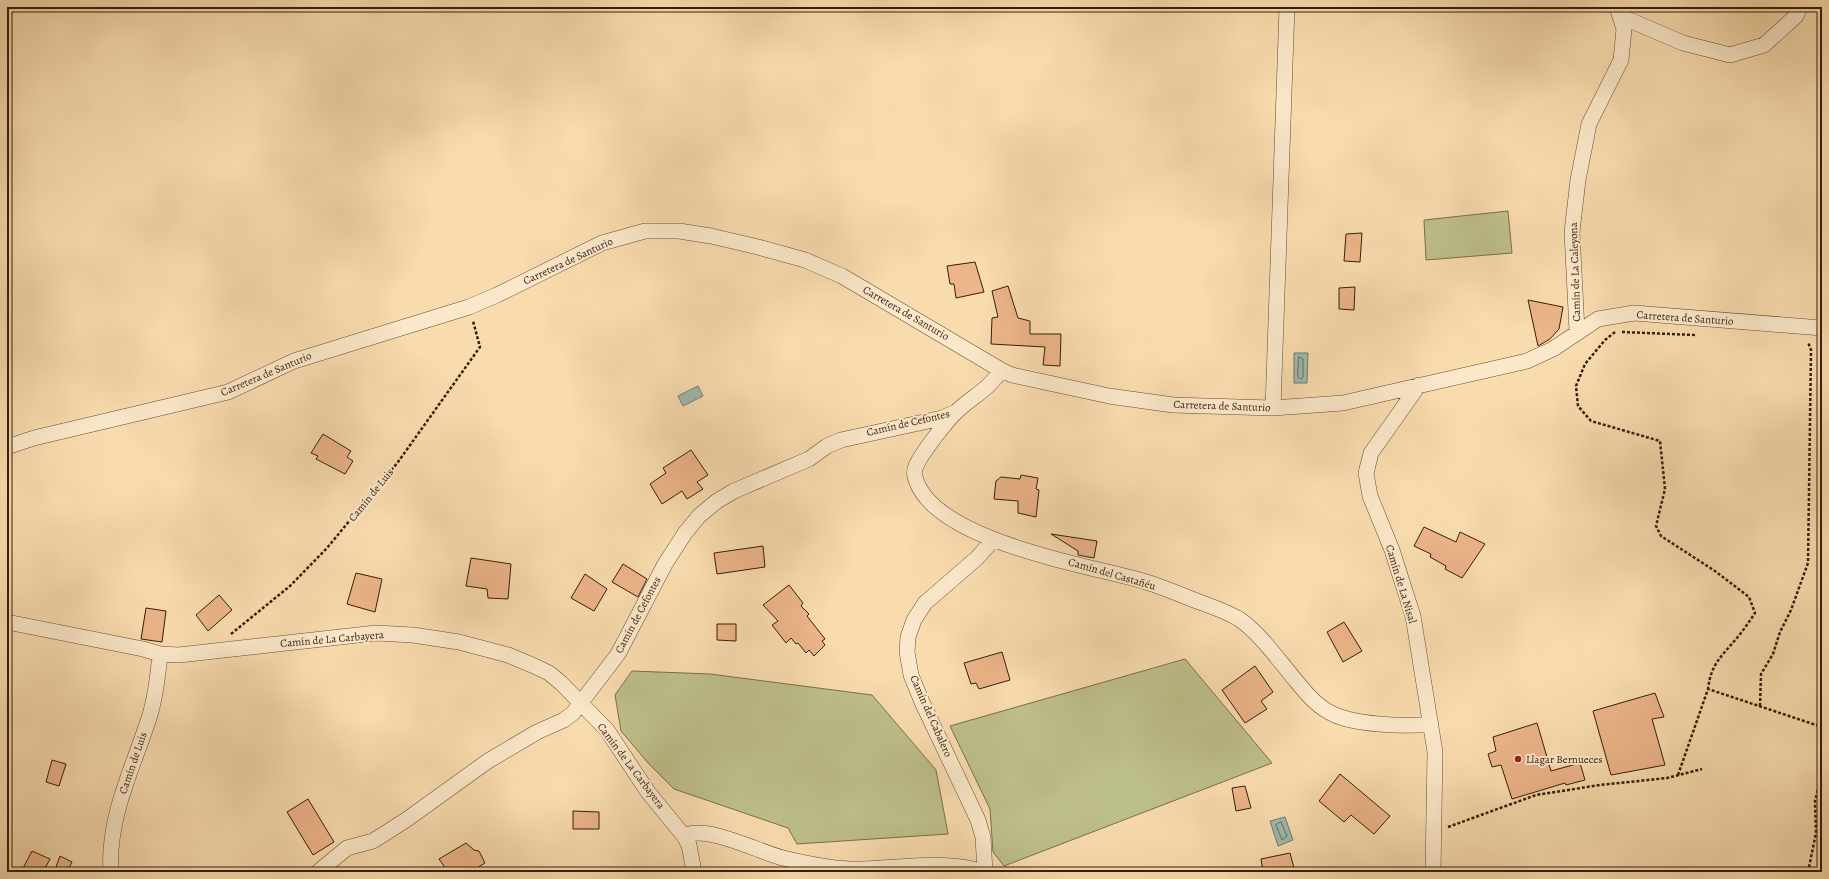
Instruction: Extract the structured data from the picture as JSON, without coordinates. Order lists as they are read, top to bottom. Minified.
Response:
{"streets":{"street":["Carretera de Santurio","Camín de La Caleyona","Camín de Cefontes","Camín de Luis","Camín del Castañéu","Camín de La Nisal","Camín de La Carbayera","Camín del Cabalero"]},"crossings":[["Carretera de Santurio","Camín de La Caleyona"],["Carretera de Santurio","Camín de Luis"],["Carretera de Santurio","Camín del Castañéu"],["Carretera de Santurio","Camín de La Nisal"],["Camín de Cefontes","Camín del Castañéu"],["Camín de Cefontes","Camín de La Carbayera"],["Camín de Luis","Camín de La Carbayera"],["Camín del Castañéu","Camín de La Nisal"],["Camín del Castañéu","Camín del Cabalero"]],"places":["Llagar Bernueces"]}
